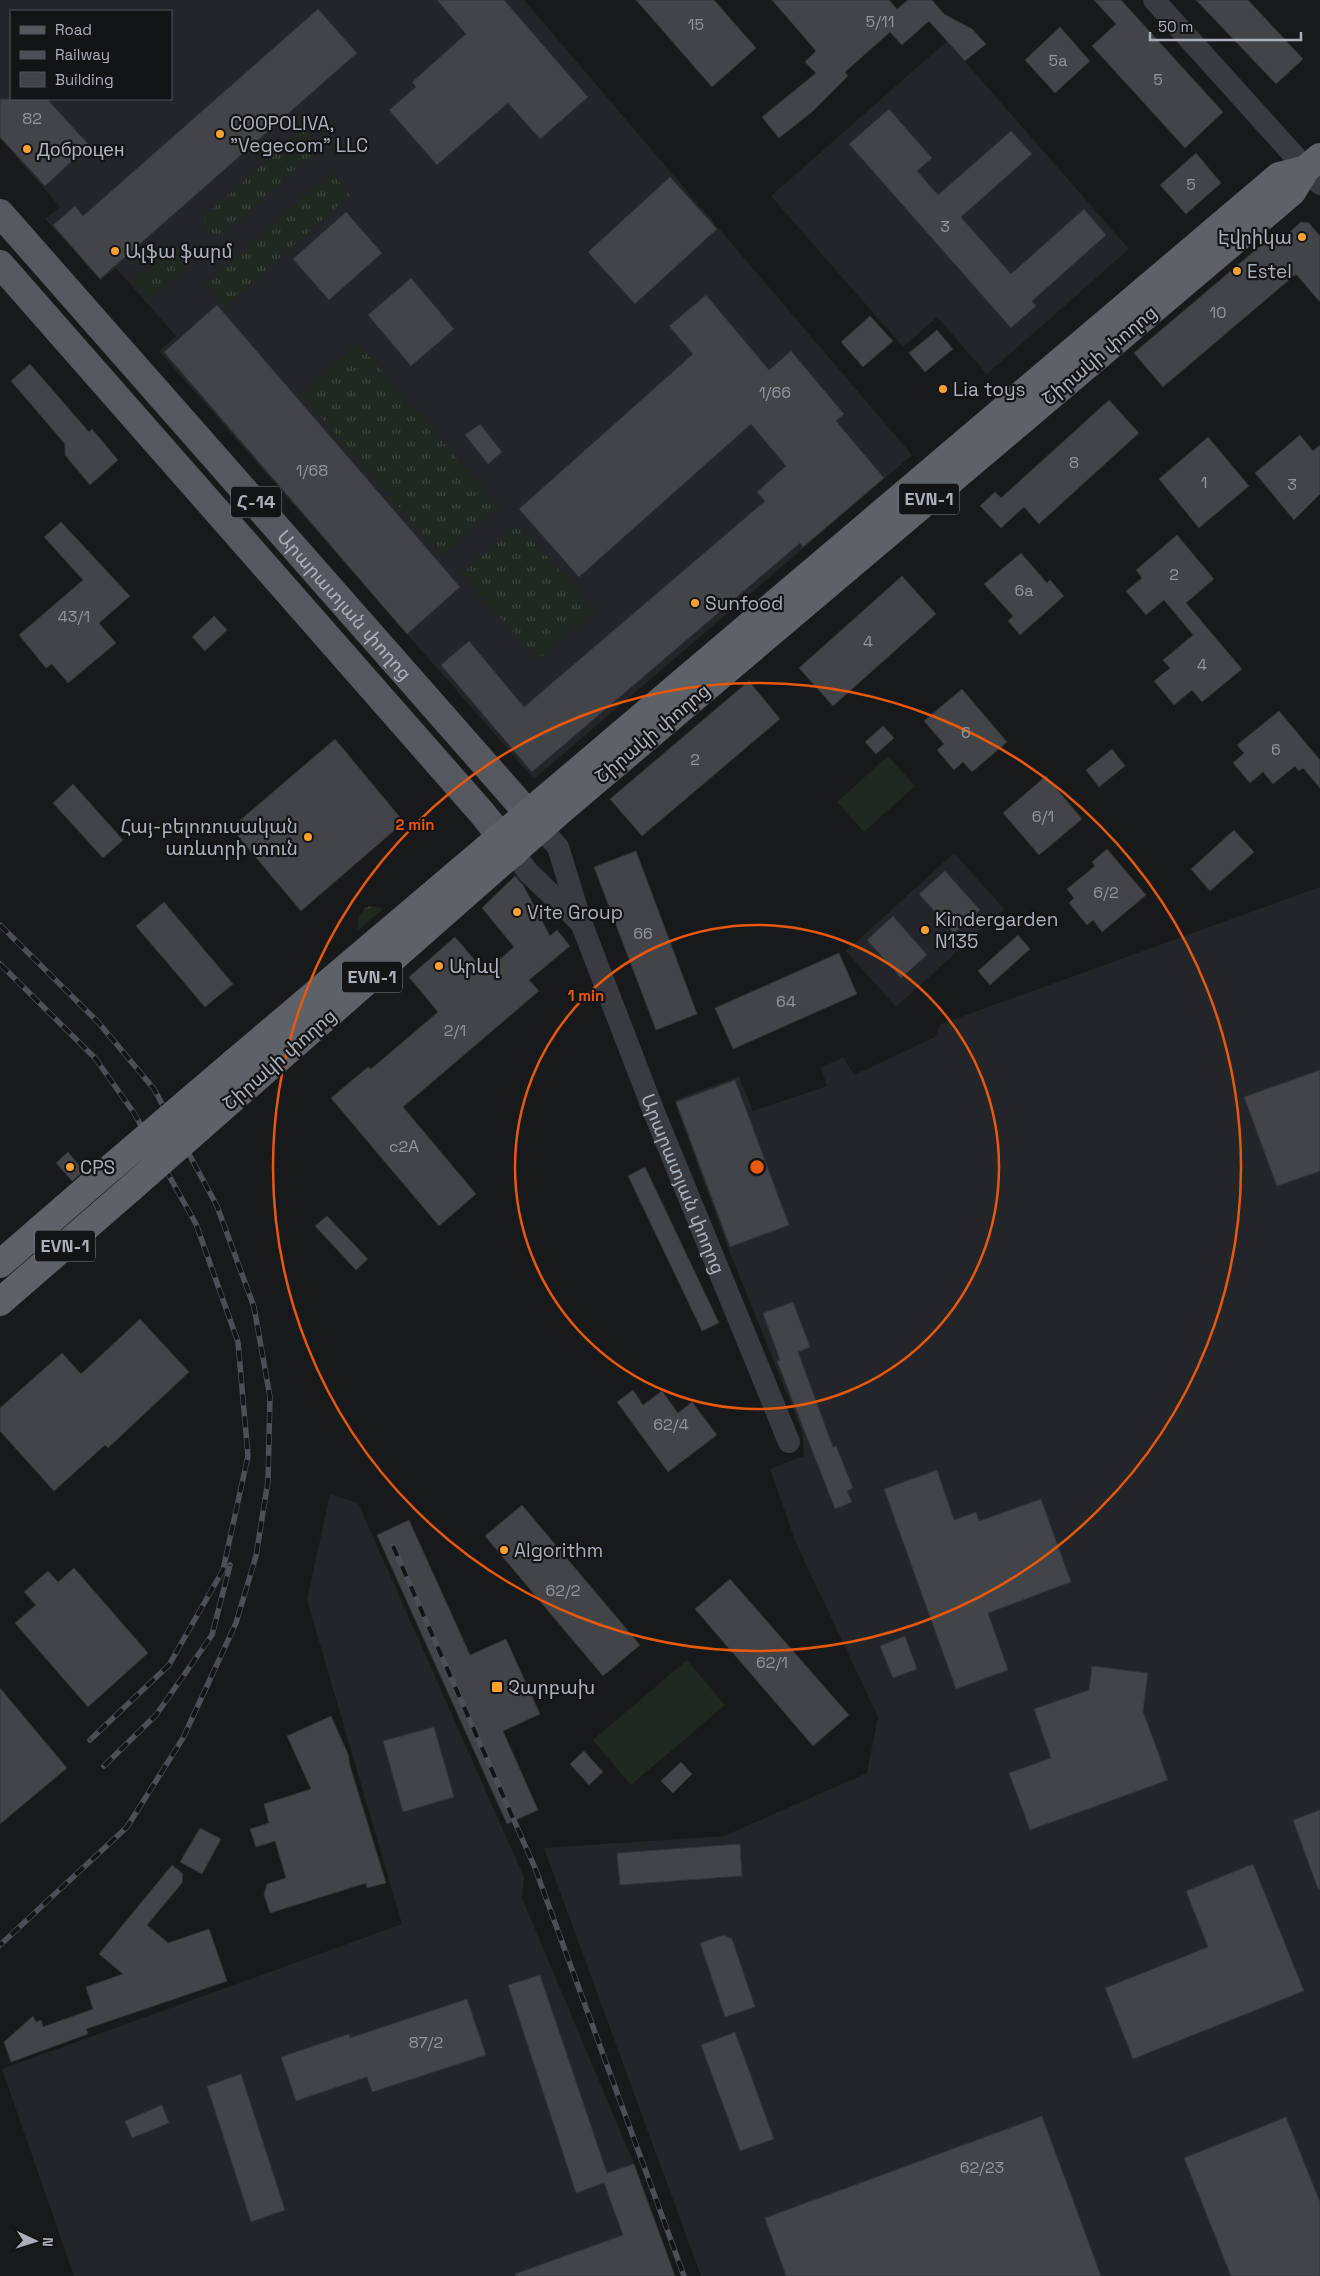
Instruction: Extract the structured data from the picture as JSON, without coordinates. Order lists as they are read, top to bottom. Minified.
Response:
{"streets":{"highway":["Շիրակի փողոց","EVN-1"],"main road":["Հ-14","Արարատյան փողոց"]},"crossings":[["Շիրակի փողոց","Արարատյան փողոց"]],"places":{"other":["COOPOLIVA, \"Vegecom\" LLC","Доброцен","Էվրիկա","Ալֆա ֆարմ","Estel","Lia toys","Sunfood","Հայ-բելոռուսական առևտրի տուն","Vite Group","Kindergarden N135","Արևվ","CPS","Algorithm"],"transit":["Չարբախ"]},"house_numbers":["5/11","15","5a","5","82","5","3","10","1/66","8","1/68","1","3","2","6a","43/1","4","4","6","6","2","6/1","6/2","66","64","2/1","c2А","62/4","62/2","62/1","87/2","62/23"],"legend":["Road","Railway","Building"],"scale_bar":"50 m","north":"right","rings":["2 min","1 min"]}
